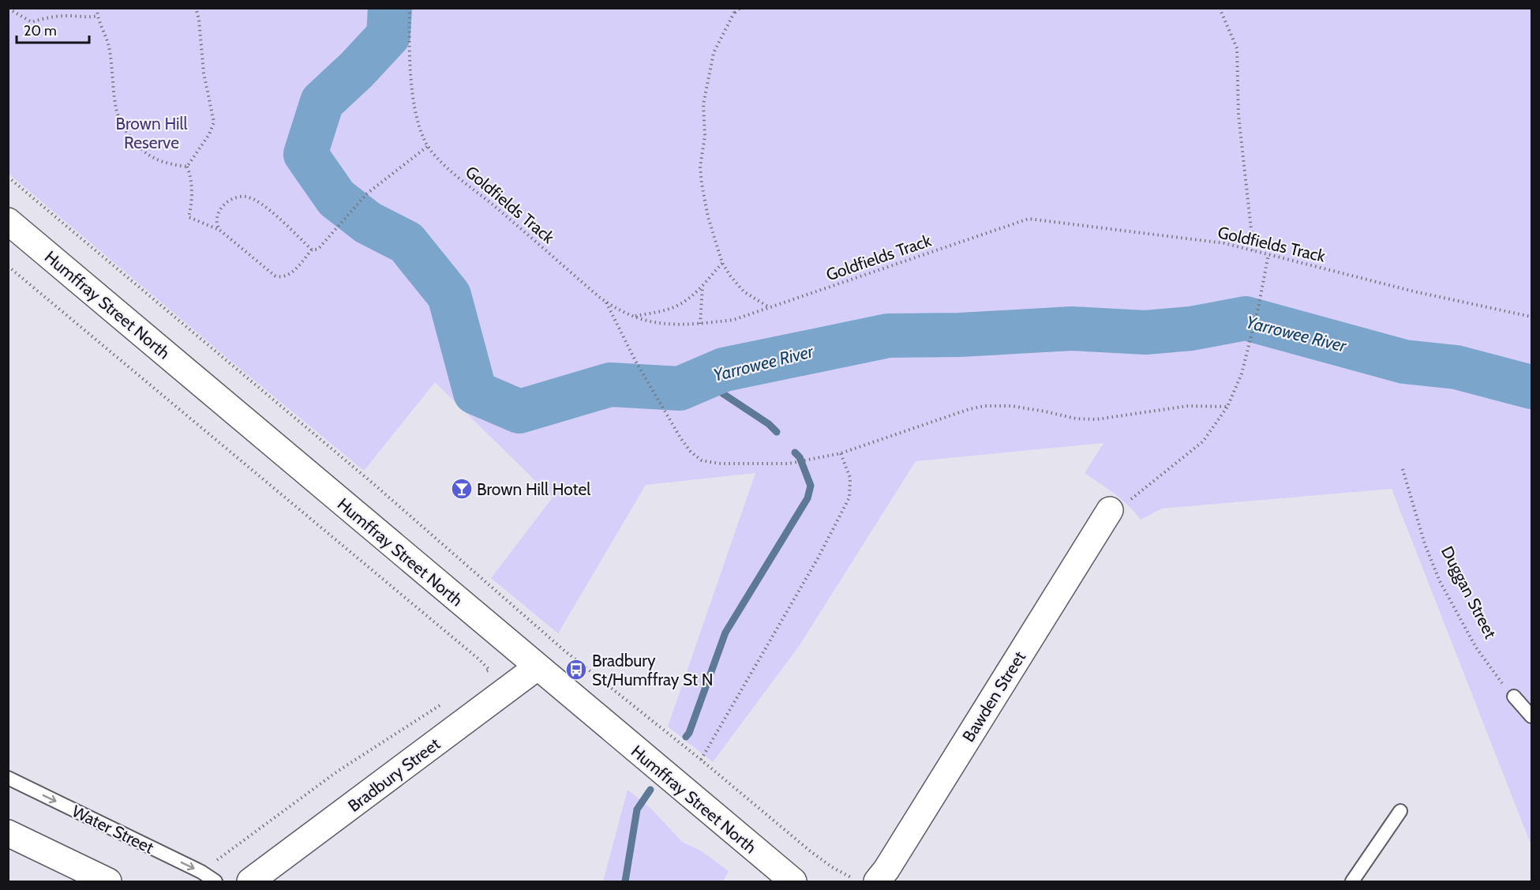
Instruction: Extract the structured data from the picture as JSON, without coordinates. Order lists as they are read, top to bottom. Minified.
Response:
{"streets":{"street":["Humffray Street North","Bawden Street","Bradbury Street"],"lane":["Water Street"],"path":["Goldfields Track","Duggan Street"]},"crossings":[["Humffray Street North","Bradbury Street"]],"one_way":["Water Street"],"water":["Yarrowee River"],"parks":["Brown Hill Reserve"],"places":{"bar":["Brown Hill Hotel"],"bus stop":["Bradbury St/Humffray St N"]},"scale_bar":"20 m"}
